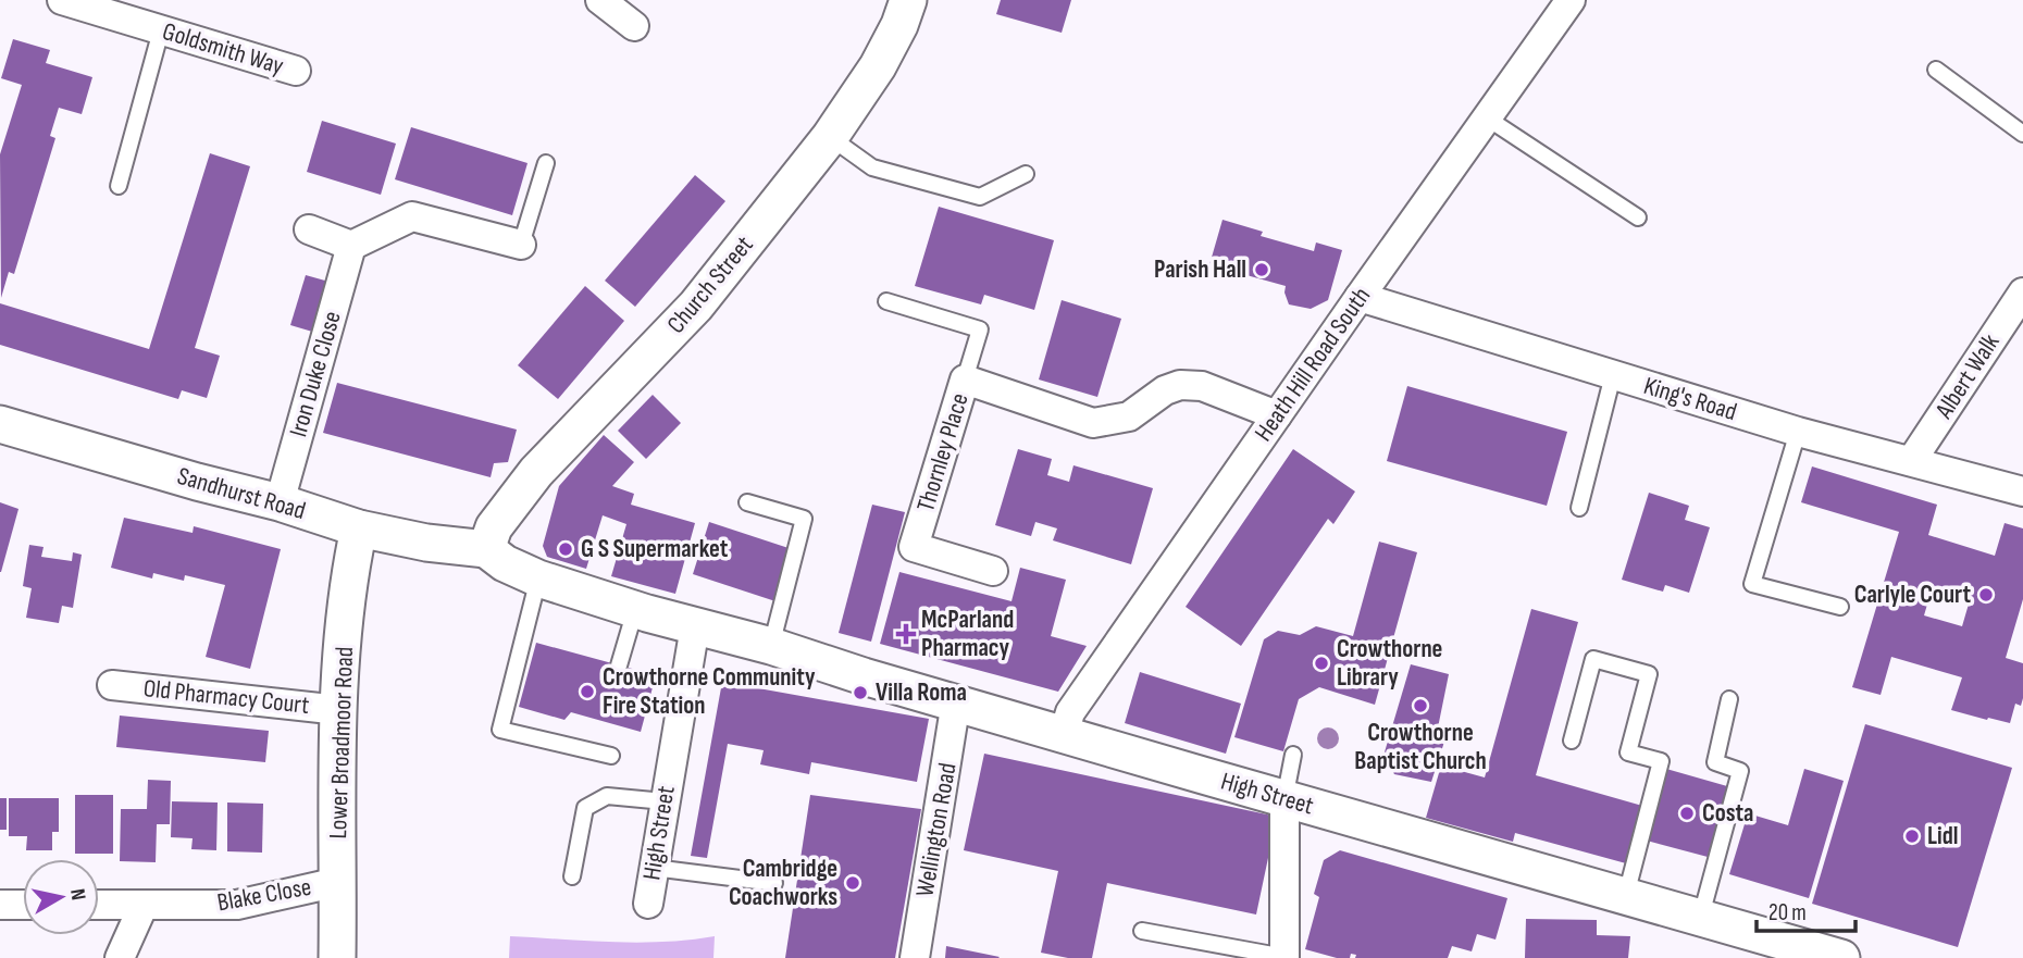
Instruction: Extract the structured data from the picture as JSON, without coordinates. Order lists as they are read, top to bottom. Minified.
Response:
{"streets":{"street":["Goldsmith Way","Church Street","Heath Hill Road South","Iron Duke Close","Albert Walk","King's Road","Thornley Place","Sandhurst Road","Old Pharmacy Court","Lower Broadmoor Road","High Street","Wellington Road","Blake Close"]},"crossings":[["Church Street","Sandhurst Road"],["Church Street","High Street"],["Heath Hill Road South","King's Road"],["Heath Hill Road South","Thornley Place"],["Heath Hill Road South","High Street"],["Iron Duke Close","Sandhurst Road"],["Albert Walk","King's Road"],["Sandhurst Road","Lower Broadmoor Road"],["Sandhurst Road","High Street"],["Old Pharmacy Court","Lower Broadmoor Road"],["Lower Broadmoor Road","Blake Close"],["High Street","Wellington Road"]],"places":{"other":["Parish Hall","G S Supermarket","Carlyle Court","Crowthorne Library","Crowthorne Community Fire Station","Villa Roma","Crowthorne Baptist Church","Costa","Lidl","Cambridge Coachworks"],"health":["McParland Pharmacy"]},"scale_bar":"20 m","north":"right"}
